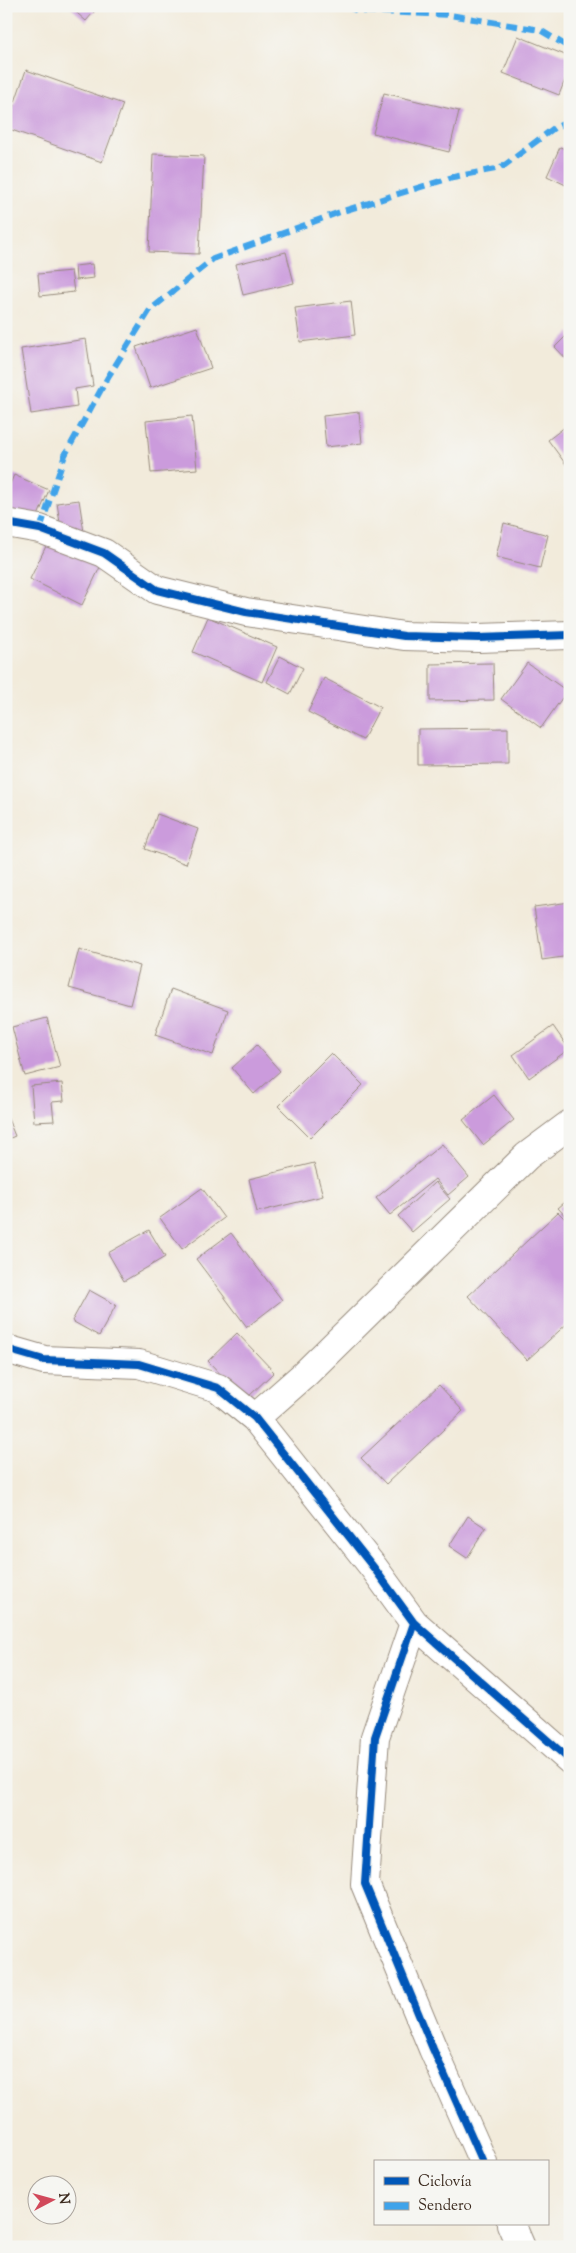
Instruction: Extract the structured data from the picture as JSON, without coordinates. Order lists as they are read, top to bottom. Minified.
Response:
{"legend":["Ciclovía","Sendero"],"north":"right"}
